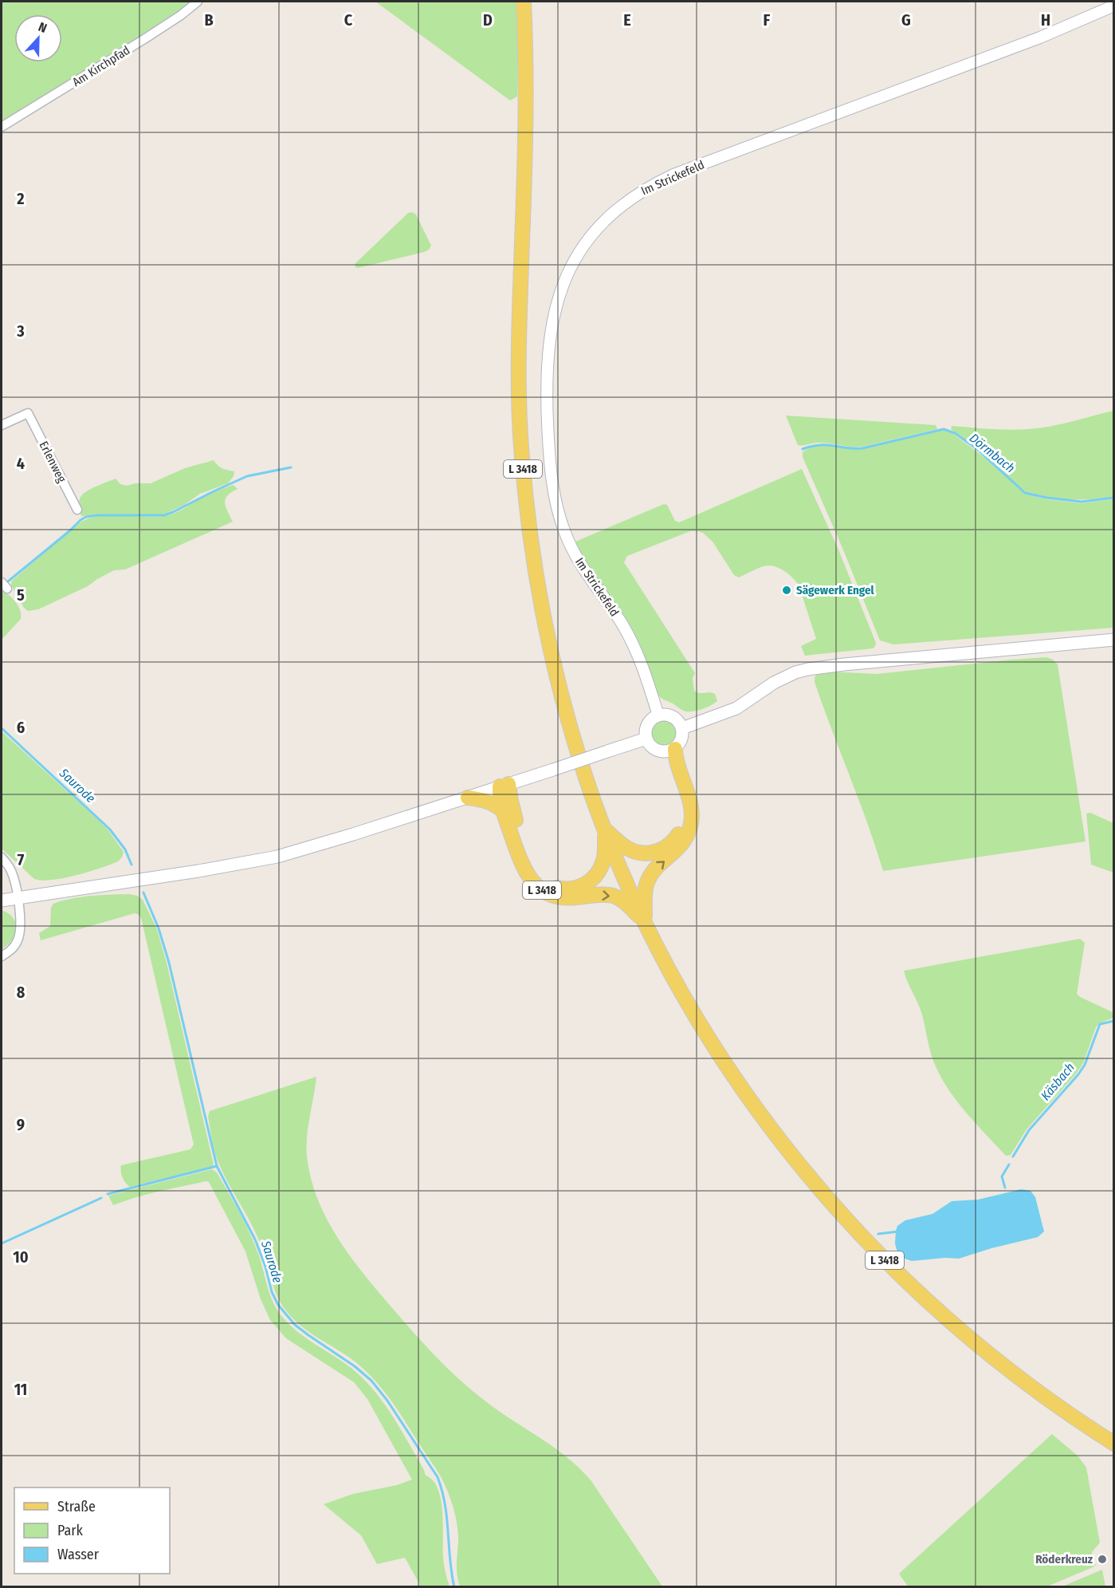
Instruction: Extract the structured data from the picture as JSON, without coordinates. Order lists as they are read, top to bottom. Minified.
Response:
{"streets":{"main road":["L 3418"],"street":["Am Kirchpfad","Im Strickefeld","Erlenweg"]},"crossings":[["Im Strickefeld","L 3418"]],"water":["Dörmbach","Saurode","Käsbach"],"places":["Sägewerk Engel","Röderkreuz"],"legend":["Straße","Park","Wasser"],"north":"top","grid":{"columns":["B","C","D","E","F","G","H"],"rows":["2","3","4","5","6","7","8","9","10","11"]}}
